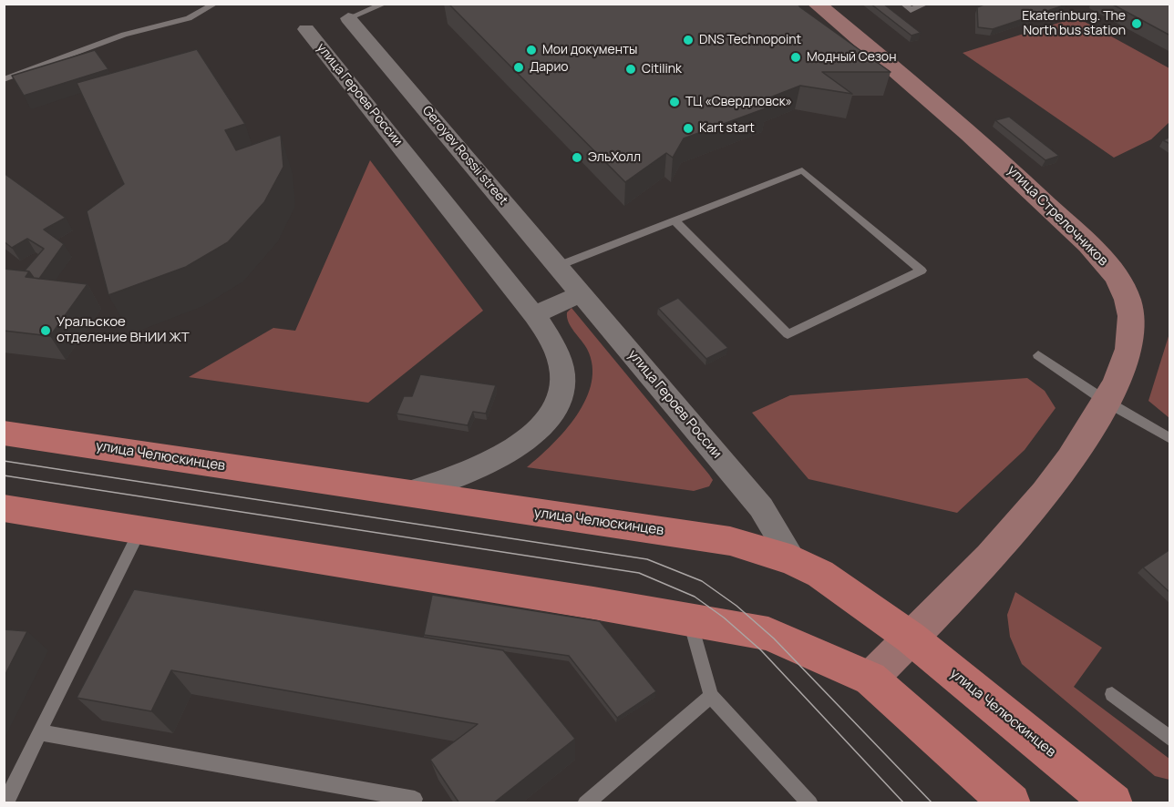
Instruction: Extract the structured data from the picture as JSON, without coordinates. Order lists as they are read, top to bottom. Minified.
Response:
{"streets":{"main road":["улица Стрелочников","улица Челюскинцев"],"street":["улица Героев России","Geroyev Rossii street"]},"crossings":[["улица Героев России","Geroyev Rossii street"],["улица Героев России","улица Челюскинцев"],["улица Стрелочников","улица Челюскинцев"]],"places":["Ekaterinburg. The North bus station","DNS Technopoint","Мои документы","Модный Сезон","Дарио","Citilink","ТЦ «Свердловск»","Kart start","ЭльХолл","Уральское отделение ВНИИ ЖТ"]}
